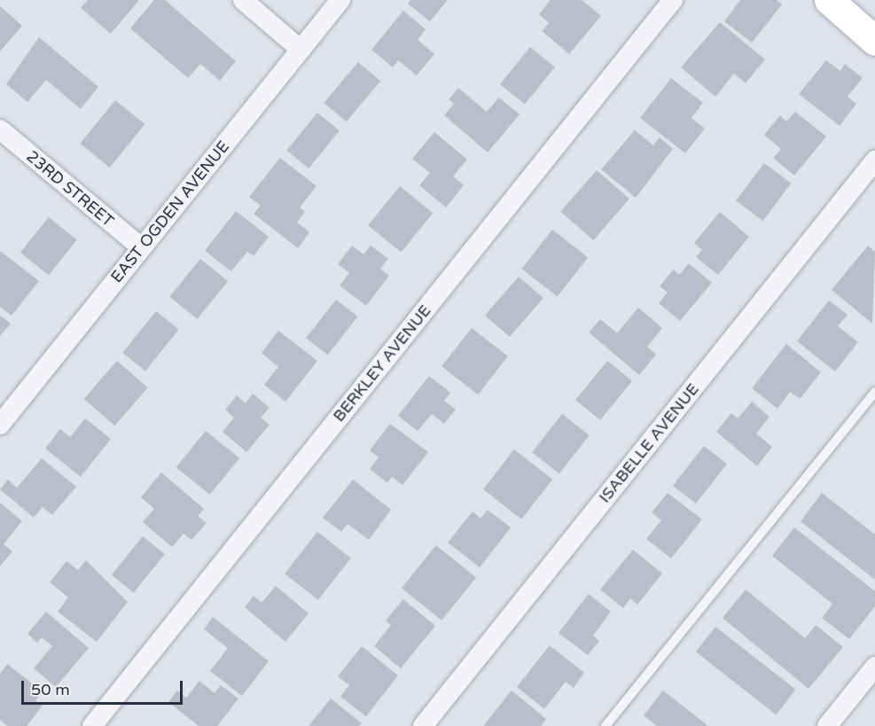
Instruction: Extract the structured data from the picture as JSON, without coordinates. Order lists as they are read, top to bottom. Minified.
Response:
{"streets":{"street":["23RD STREET","EAST OGDEN AVENUE","BERKLEY AVENUE","ISABELLE AVENUE"]},"crossings":[["23RD STREET","EAST OGDEN AVENUE"]],"scale_bar":"50 m"}
